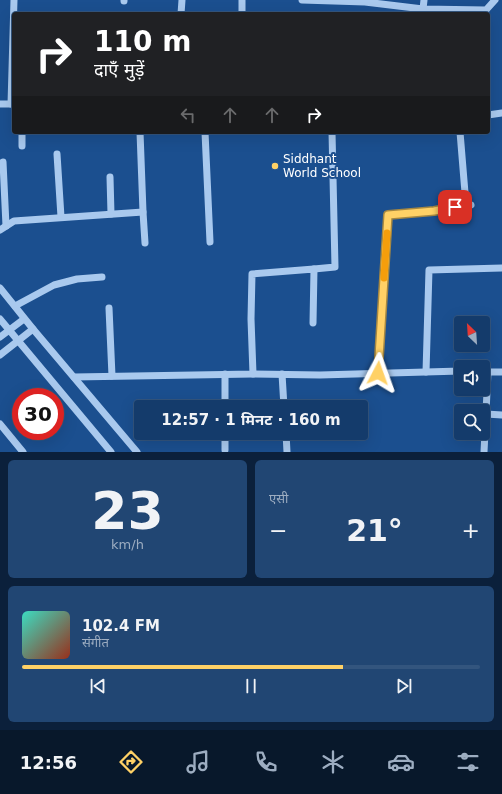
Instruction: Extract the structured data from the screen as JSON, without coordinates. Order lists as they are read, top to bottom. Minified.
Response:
{"places":["Siddhant World School"],"north":"top left","page":{"turn":["110 m","दाएँ मुड़ें"],"limit":"30","trip":"12:57 · 1 मिनट · 160 m","tile":[["23","km/h"],"एसी"],"heat":["−","21°","+"],"song":["102.4 FM","संगीत"],"tabs":"12:56"}}
